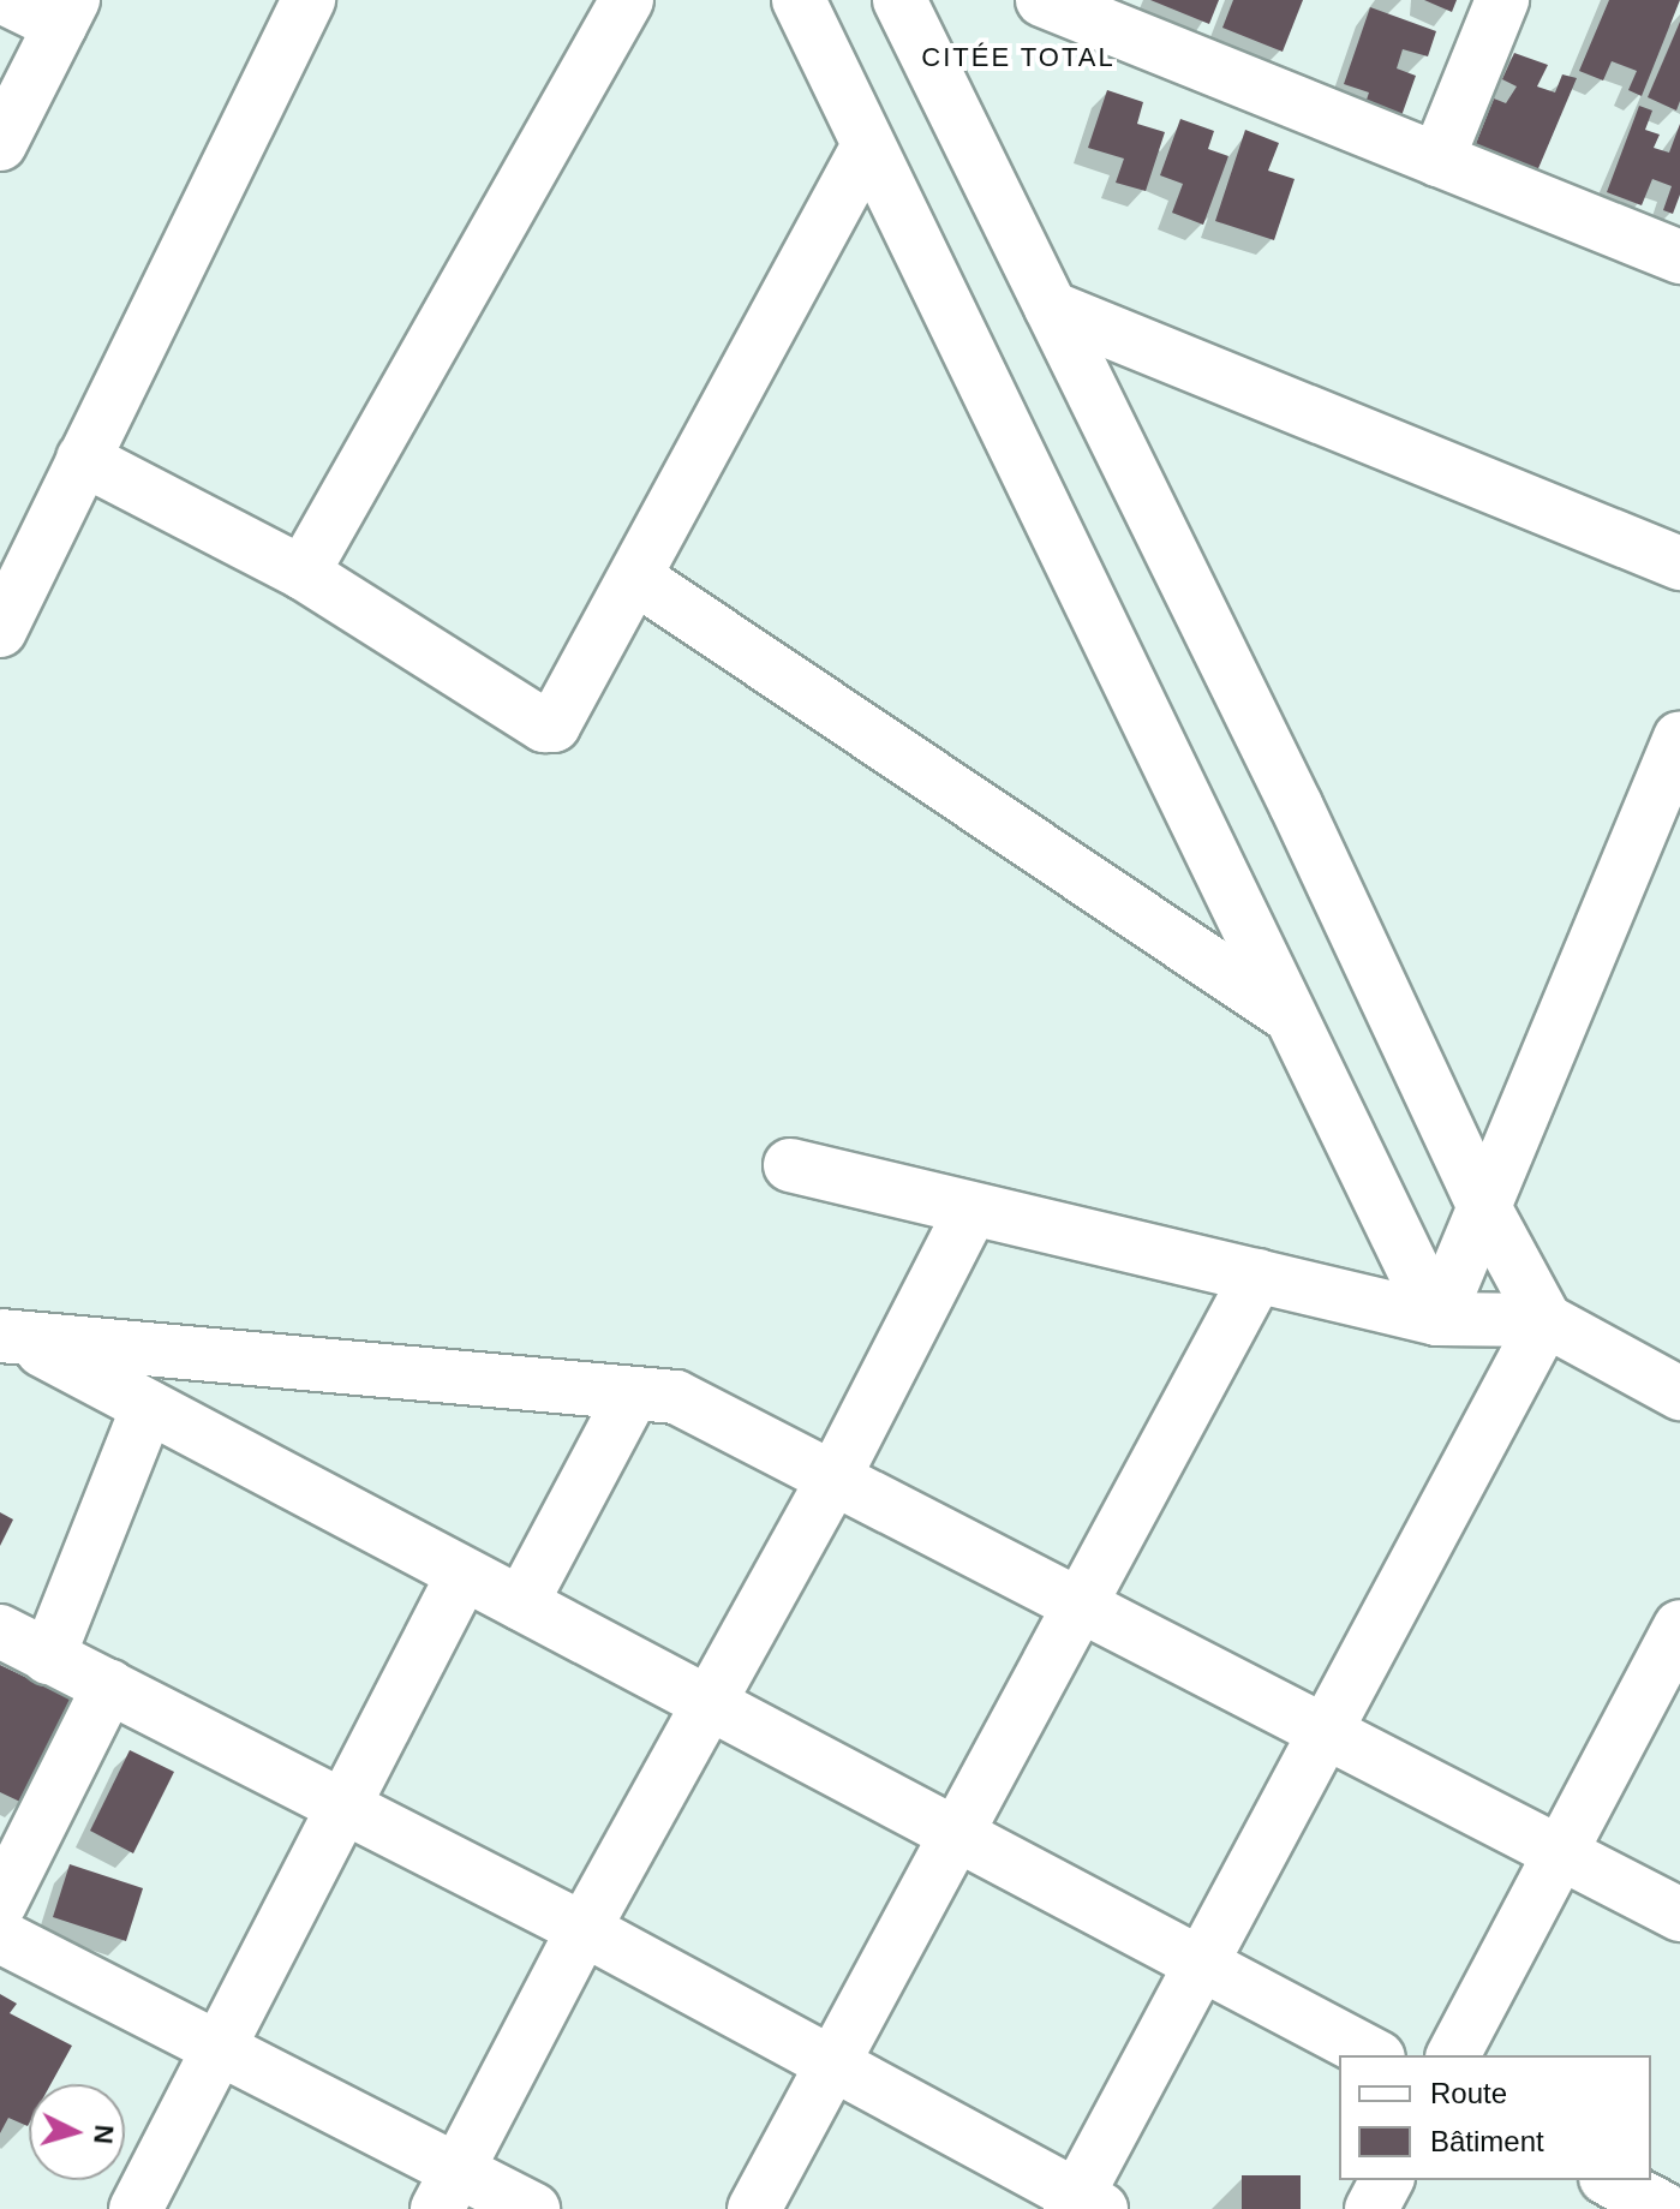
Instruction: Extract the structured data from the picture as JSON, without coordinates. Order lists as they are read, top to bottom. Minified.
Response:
{"districts":["CITÉE TOTAL"],"legend":["Route","Bâtiment"],"north":"right"}
